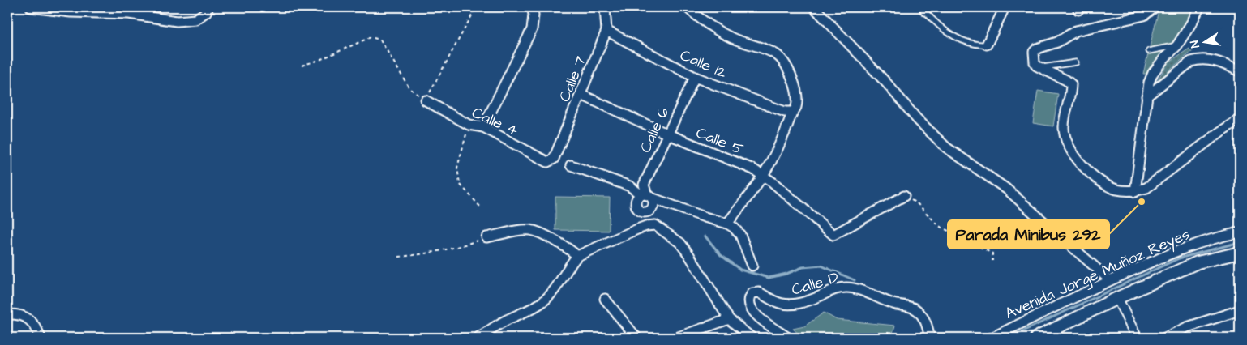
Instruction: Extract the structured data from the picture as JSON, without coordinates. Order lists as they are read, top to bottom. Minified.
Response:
{"streets":{"street":["Calle 12","Calle 7","Calle 4","Calle 6","Calle 5","Avenida Jorge Muñoz Reyes","Calle D"]},"crossings":[["Calle 12","Calle 7"],["Calle 12","Calle 6"],["Calle 7","Calle 4"],["Calle 7","Calle 5"],["Calle 6","Calle 5"]],"places":["Parada Minibus 292"],"north":"left"}
